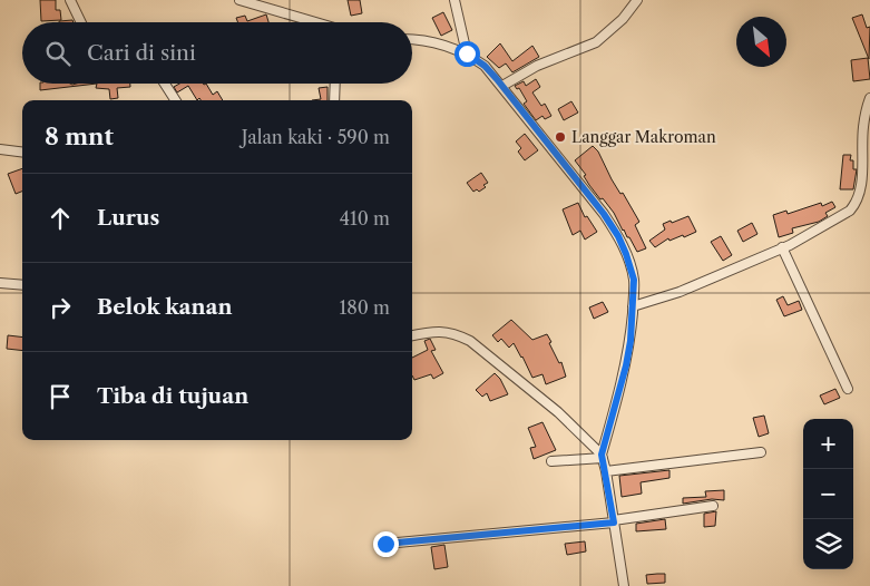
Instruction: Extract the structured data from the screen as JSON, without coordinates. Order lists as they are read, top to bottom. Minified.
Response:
{"places":["Langgar Makroman"],"north":"bottom right","page":{"search":"Cari di sini","heading":["8 mnt","Jalan kaki · 590 m"],"list":[["Lurus","410 m"],["Belok kanan","180 m"],"Tiba di tujuan"],"map_buttons":["+","−"]}}
